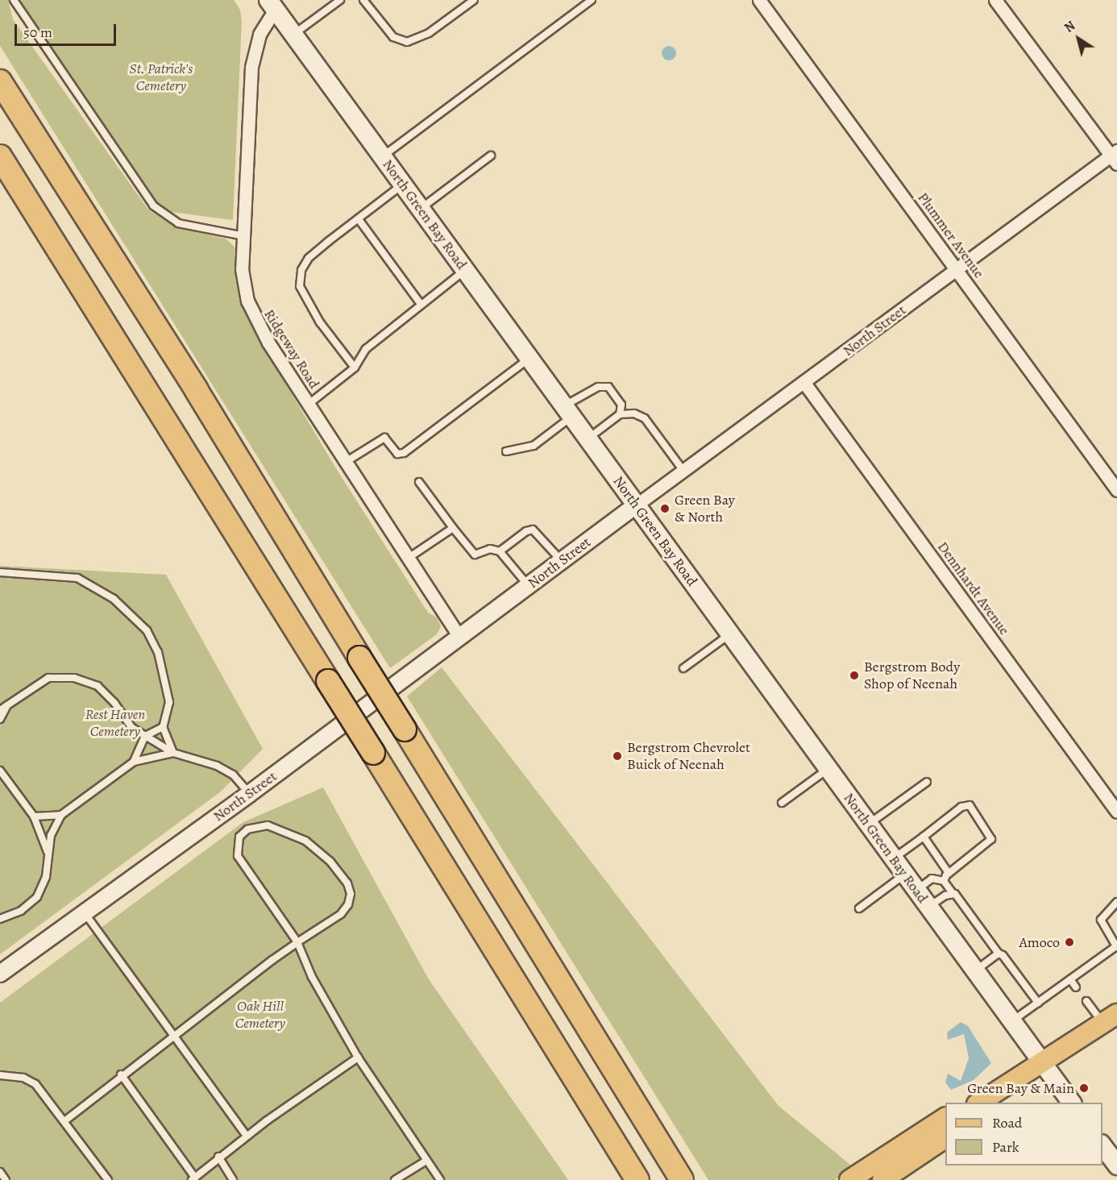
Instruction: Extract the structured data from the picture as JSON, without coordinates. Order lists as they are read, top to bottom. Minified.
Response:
{"streets":{"main road":["North Green Bay Road"],"street":["Plummer Avenue","North Street","Ridgeway Road","Dennhardt Avenue"]},"crossings":[["North Green Bay Road","North Street"],["North Green Bay Road","Ridgeway Road"],["Plummer Avenue","North Street"],["North Street","Ridgeway Road"],["North Street","Dennhardt Avenue"]],"parks":["St. Patrick's Cemetery","Rest Haven Cemetery","Oak Hill Cemetery"],"places":["Green Bay & North","Bergstrom Body Shop of Neenah","Bergstrom Chevrolet Buick of Neenah","Amoco","Green Bay & Main"],"legend":["Road","Park"],"scale_bar":"50 m","north":"top left"}
